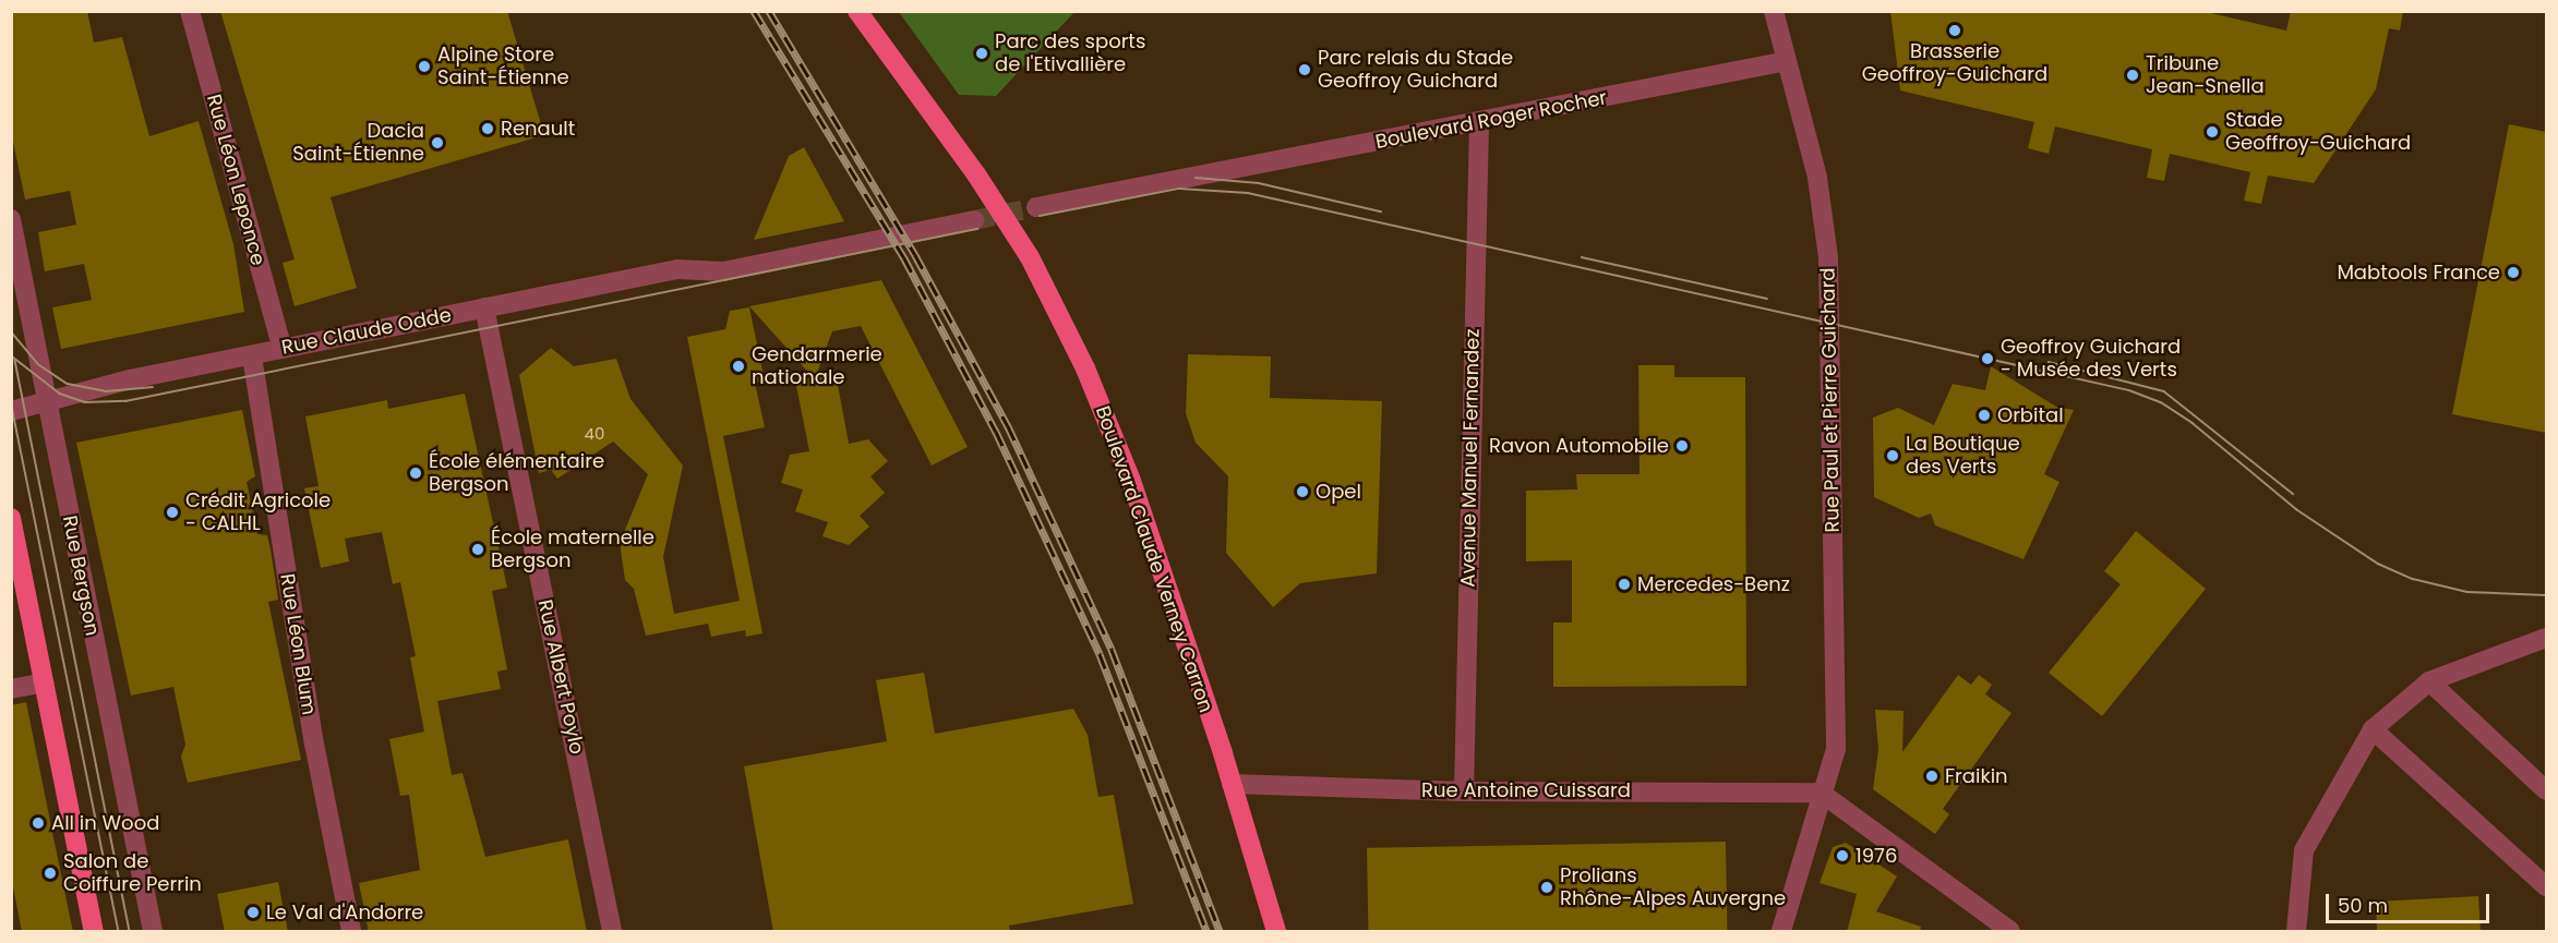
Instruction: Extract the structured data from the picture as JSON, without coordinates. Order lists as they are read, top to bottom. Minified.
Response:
{"streets":{"main road":["Boulevard Claude Verney Carron"],"street":["Boulevard Roger Rocher","Rue Léon Leponce","Rue Claude Odde","Rue Paul et Pierre Guichard","Avenue Manuel Fernandez","Rue Bergson","Rue Léon Blum","Rue Albert Poylo","Rue Antoine Cuissard"]},"crossings":[["Boulevard Roger Rocher","Rue Paul et Pierre Guichard"],["Boulevard Roger Rocher","Avenue Manuel Fernandez"],["Rue Léon Leponce","Rue Claude Odde"],["Rue Claude Odde","Rue Bergson"],["Rue Claude Odde","Rue Léon Blum"],["Rue Claude Odde","Rue Albert Poylo"],["Rue Paul et Pierre Guichard","Rue Antoine Cuissard"],["Avenue Manuel Fernandez","Rue Antoine Cuissard"],["Boulevard Claude Verney Carron","Rue Antoine Cuissard"]],"places":["Brasserie Geoffroy-Guichard","Parc des sports de l'Etivallière","Alpine Store Saint-Étienne","Parc relais du Stade Geoffroy Guichard","Tribune Jean-Snella","Renault","Stade Geoffroy-Guichard","Dacia Saint-Étienne","Mabtools France","Geoffroy Guichard - Musée des Verts","Gendarmerie nationale","Orbital","Ravon Automobile","La Boutique des Verts","École élémentaire Bergson","Opel","Crédit Agricole - CALHL","École maternelle Bergson","Mercedes-Benz","Fraikin","All in Wood","1976","Salon de Coiffure Perrin","Prolians Rhône-Alpes Auvergne","Le Val d'Andorre"],"house_numbers":["40"],"scale_bar":"50 m"}
